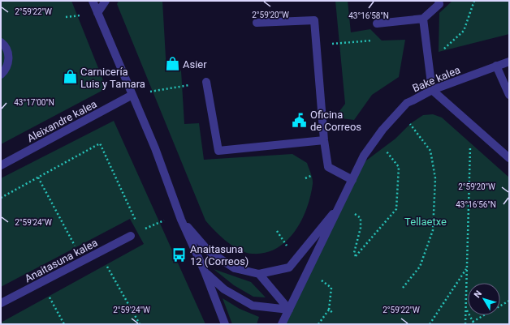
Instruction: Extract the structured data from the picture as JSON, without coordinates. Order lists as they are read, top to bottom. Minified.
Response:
{"streets":{"street":["Bake kalea","Aleixandre kalea","Anaitasuna kalea"]},"parks":["Tellaetxe"],"places":{"shop":["Asier","Carnicería Luis y Tamara"],"public building":["Oficina de Correos"],"bus stop":["Anaitasuna 12 (Correos)"]},"north":"top left","coordinates":["2°59'22\"W","2°59'20\"W","43°16'58\"N","43°17'00\"N","43°16'56\"N","2°59'24\"W"]}
